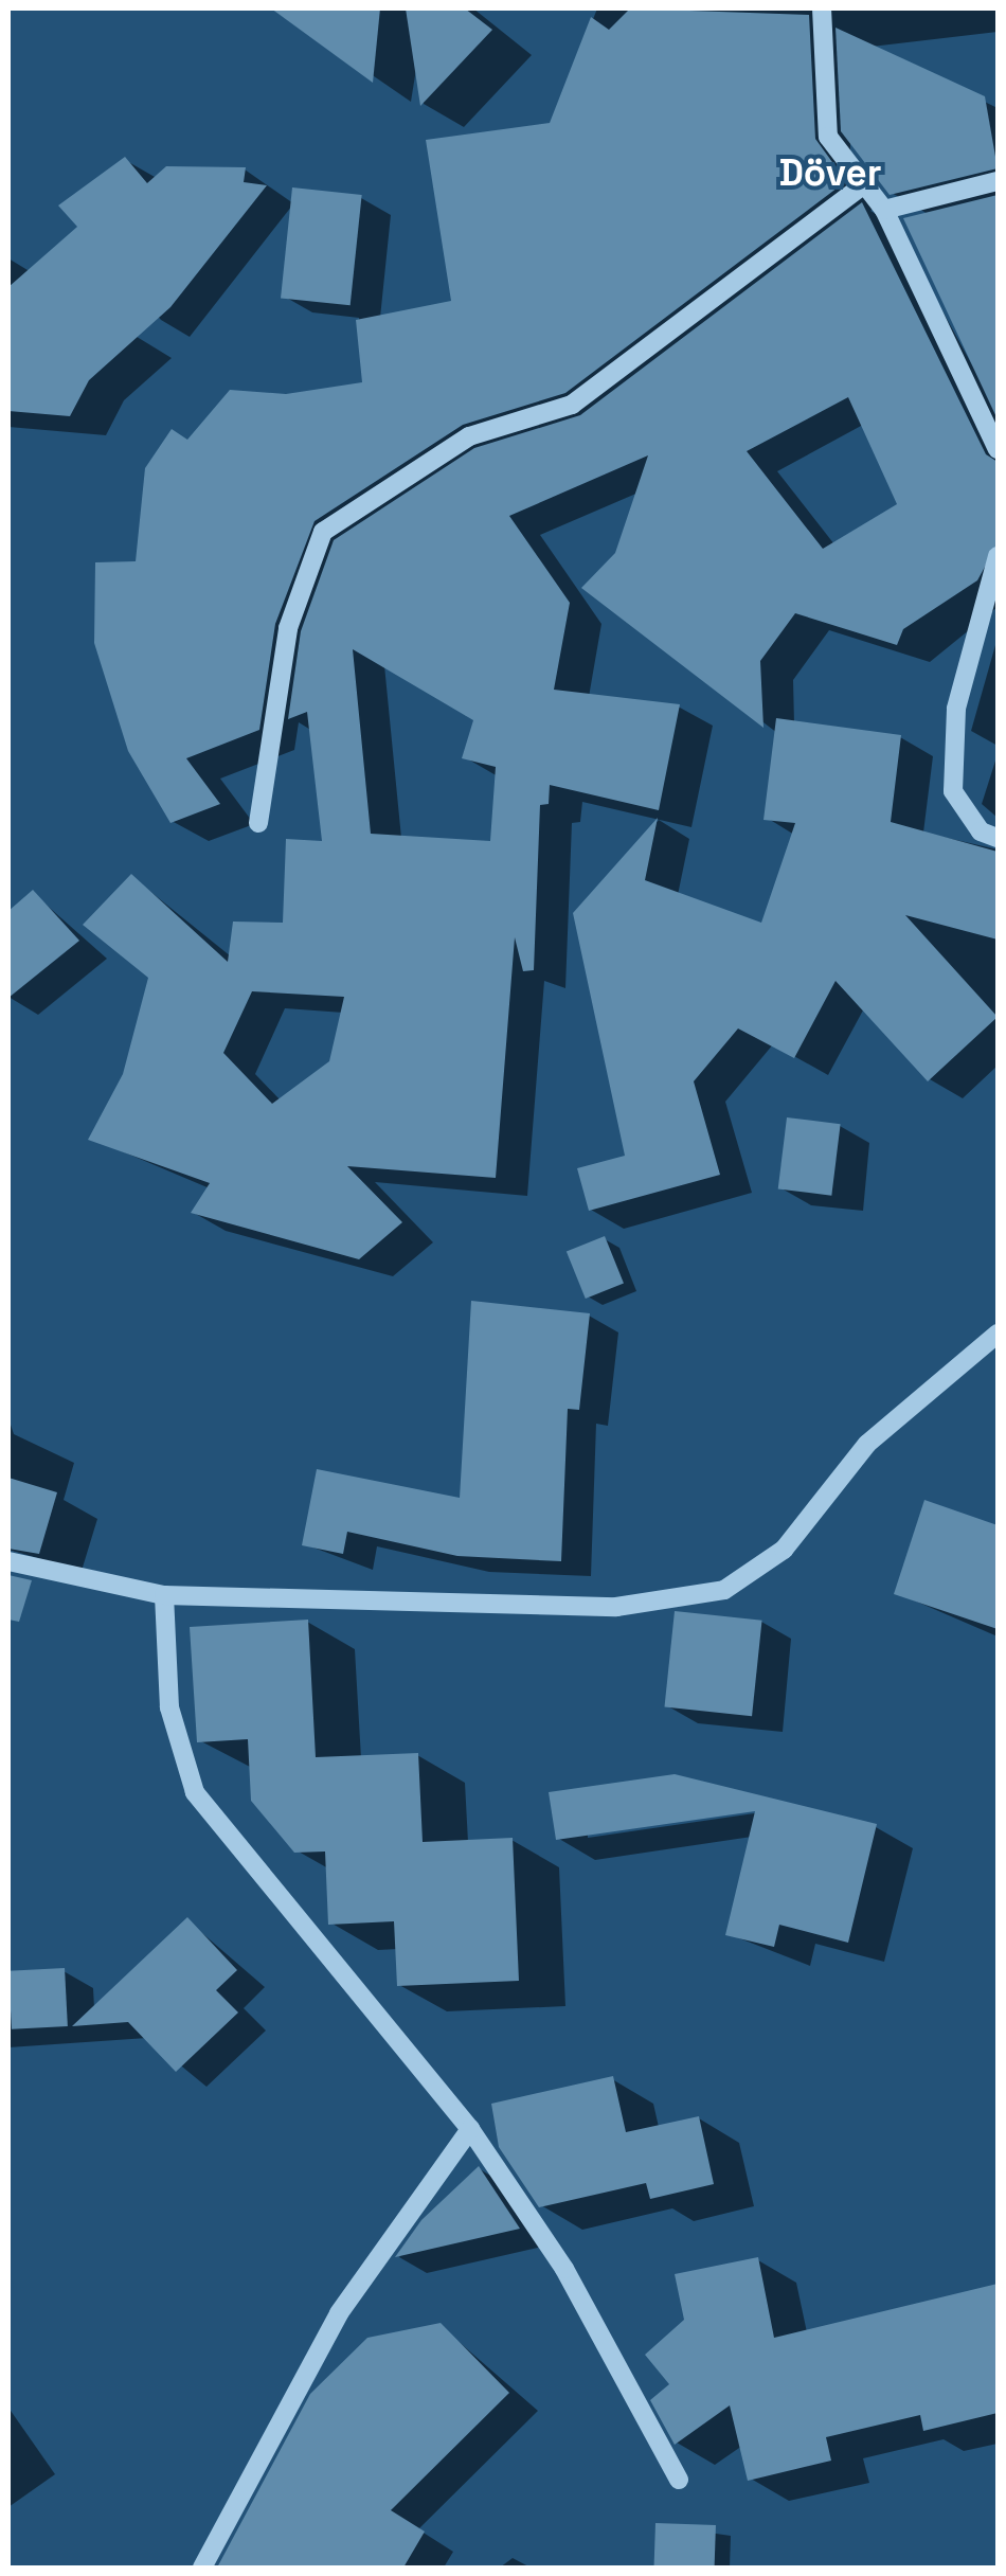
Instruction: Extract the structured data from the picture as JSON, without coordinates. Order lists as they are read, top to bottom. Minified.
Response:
{"districts":["Döver"]}
